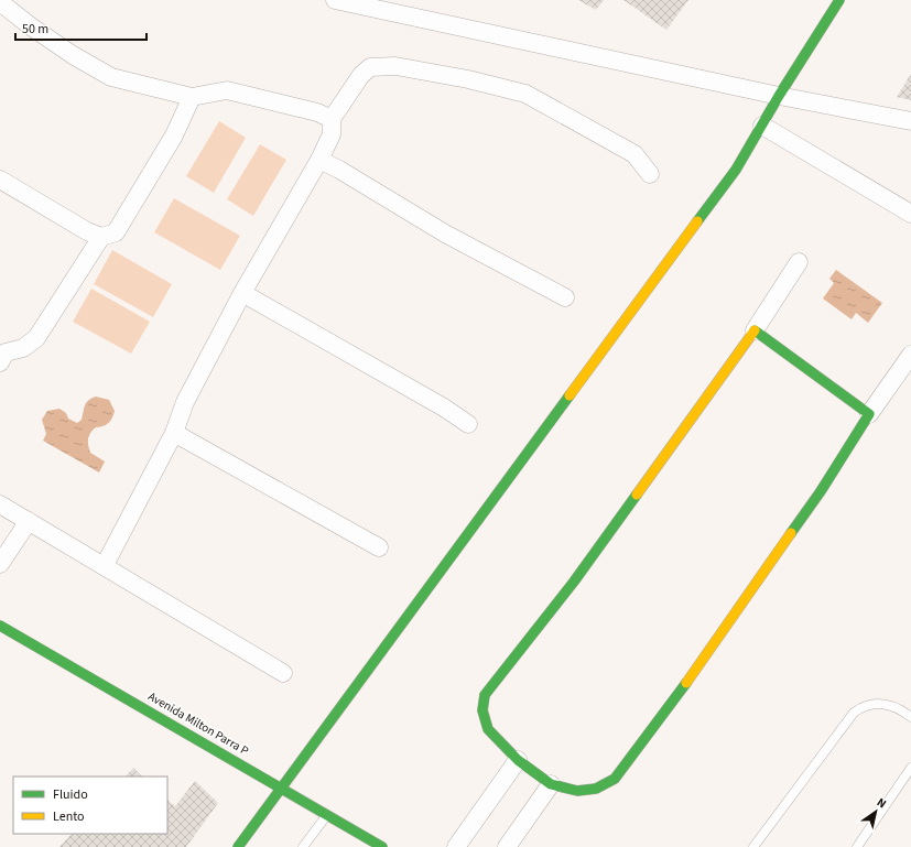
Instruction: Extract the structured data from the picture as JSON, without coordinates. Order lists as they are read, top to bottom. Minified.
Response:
{"streets":{"street":["Avenida Milton Parra P"]},"legend":["Fluido","Lento"],"scale_bar":"50 m","north":"top right"}
